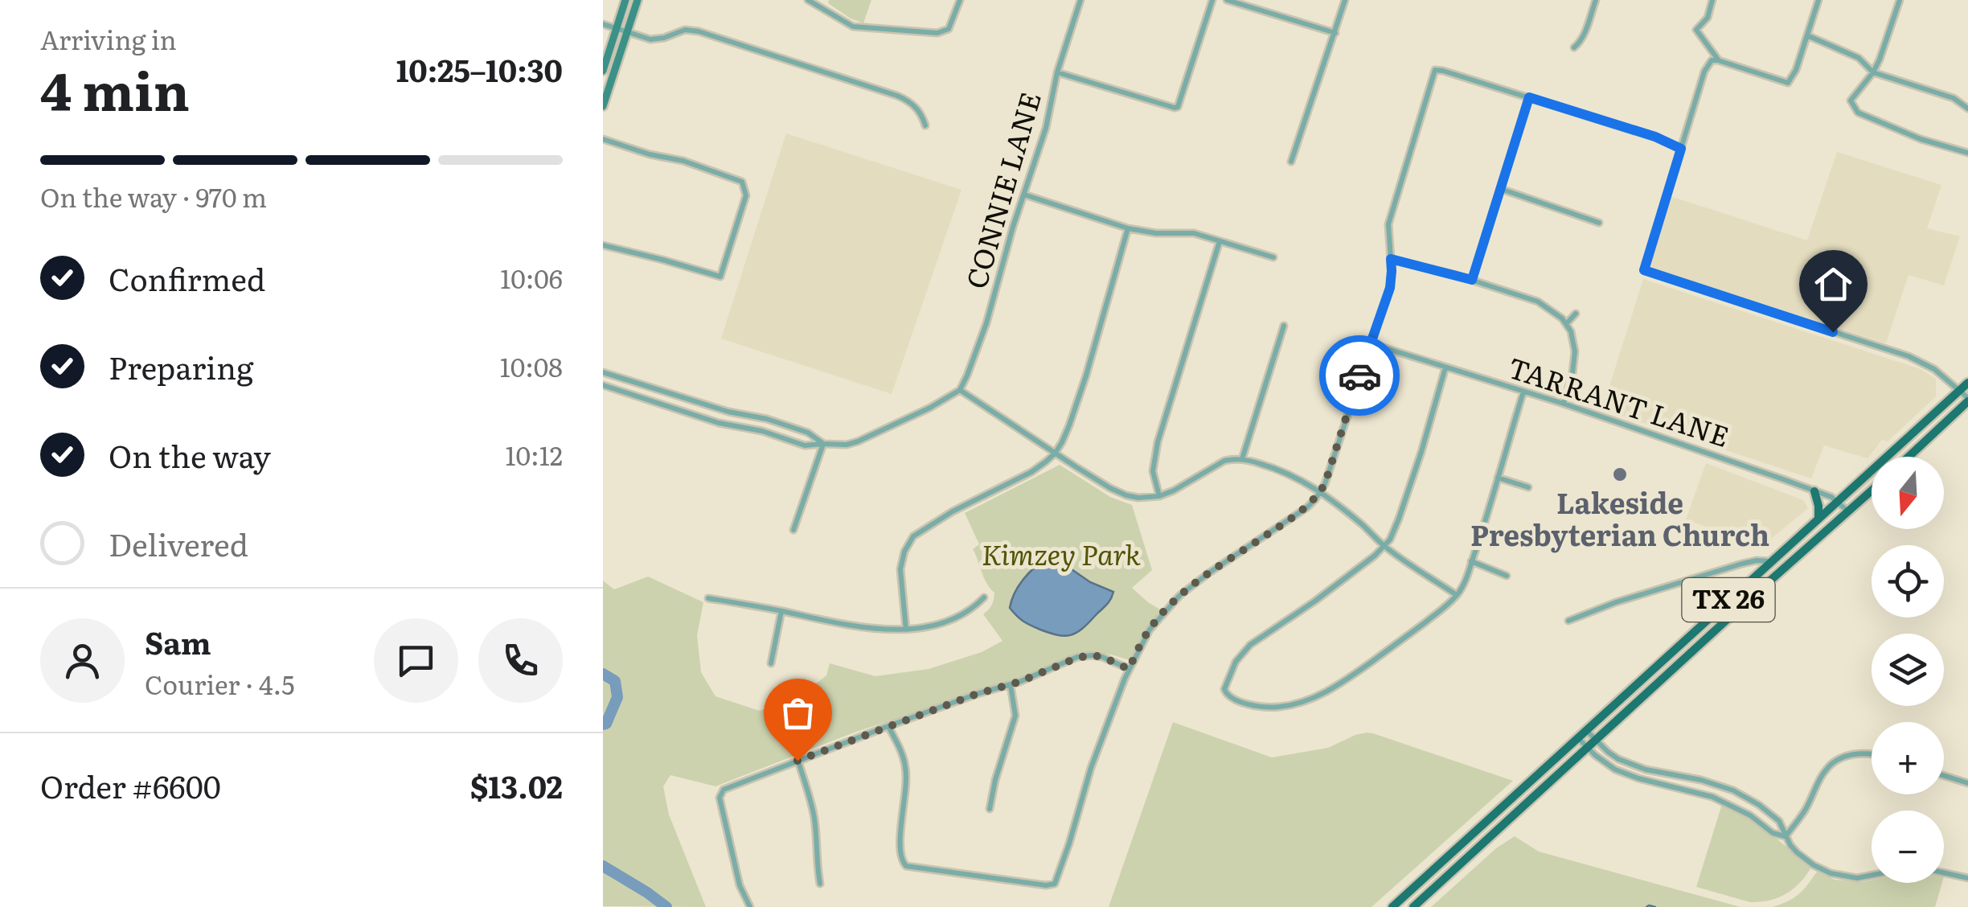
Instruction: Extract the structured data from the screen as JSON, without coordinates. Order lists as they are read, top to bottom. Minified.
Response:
{"streets":{"main road":["TX 26"],"street":["CONNIE LANE","TARRANT LANE"]},"crossings":[["TARRANT LANE","TX 26"]],"parks":["Kimzey Park"],"places":["Lakeside Presbyterian Church"],"north":"bottom","page":{"heading":["4 min","Arriving in","10:25–10:30"],"panel":["Sam","Courier · 4.5","Order #6600","$13.02"],"bar":"On the way · 970 m","list":[["Confirmed","10:06"],["Preparing","10:08"],["On the way","10:12"],"Delivered"],"map_buttons":["+","−"]}}
